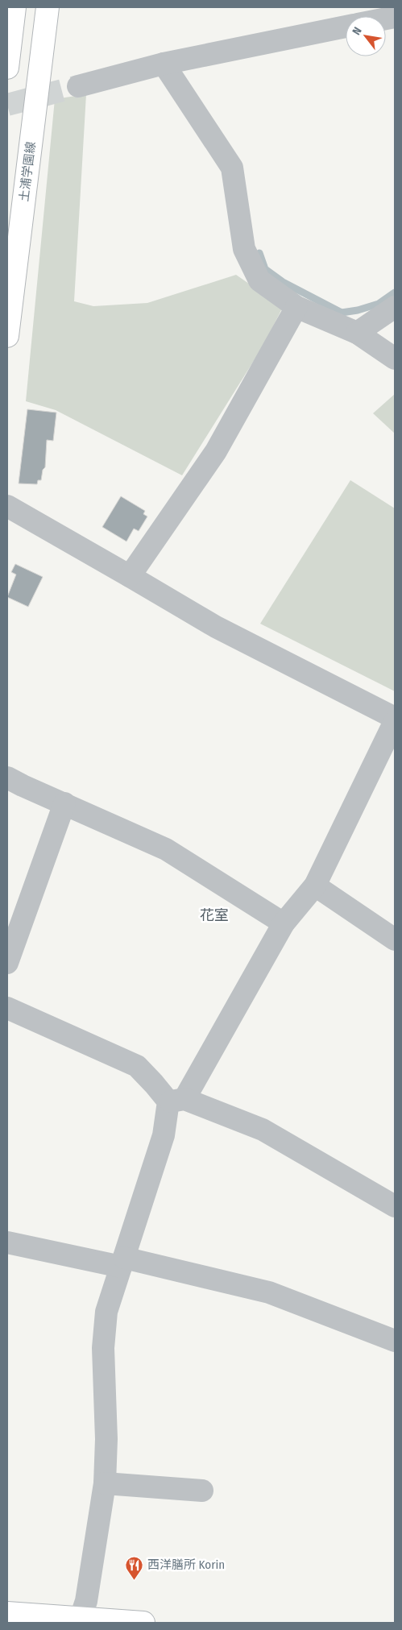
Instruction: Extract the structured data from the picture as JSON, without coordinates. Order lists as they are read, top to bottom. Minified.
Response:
{"streets":{"main road":["土浦学園線"]},"districts":["花室"],"places":{"restaurant":["西洋膳所 Korin"]},"north":"top left"}
